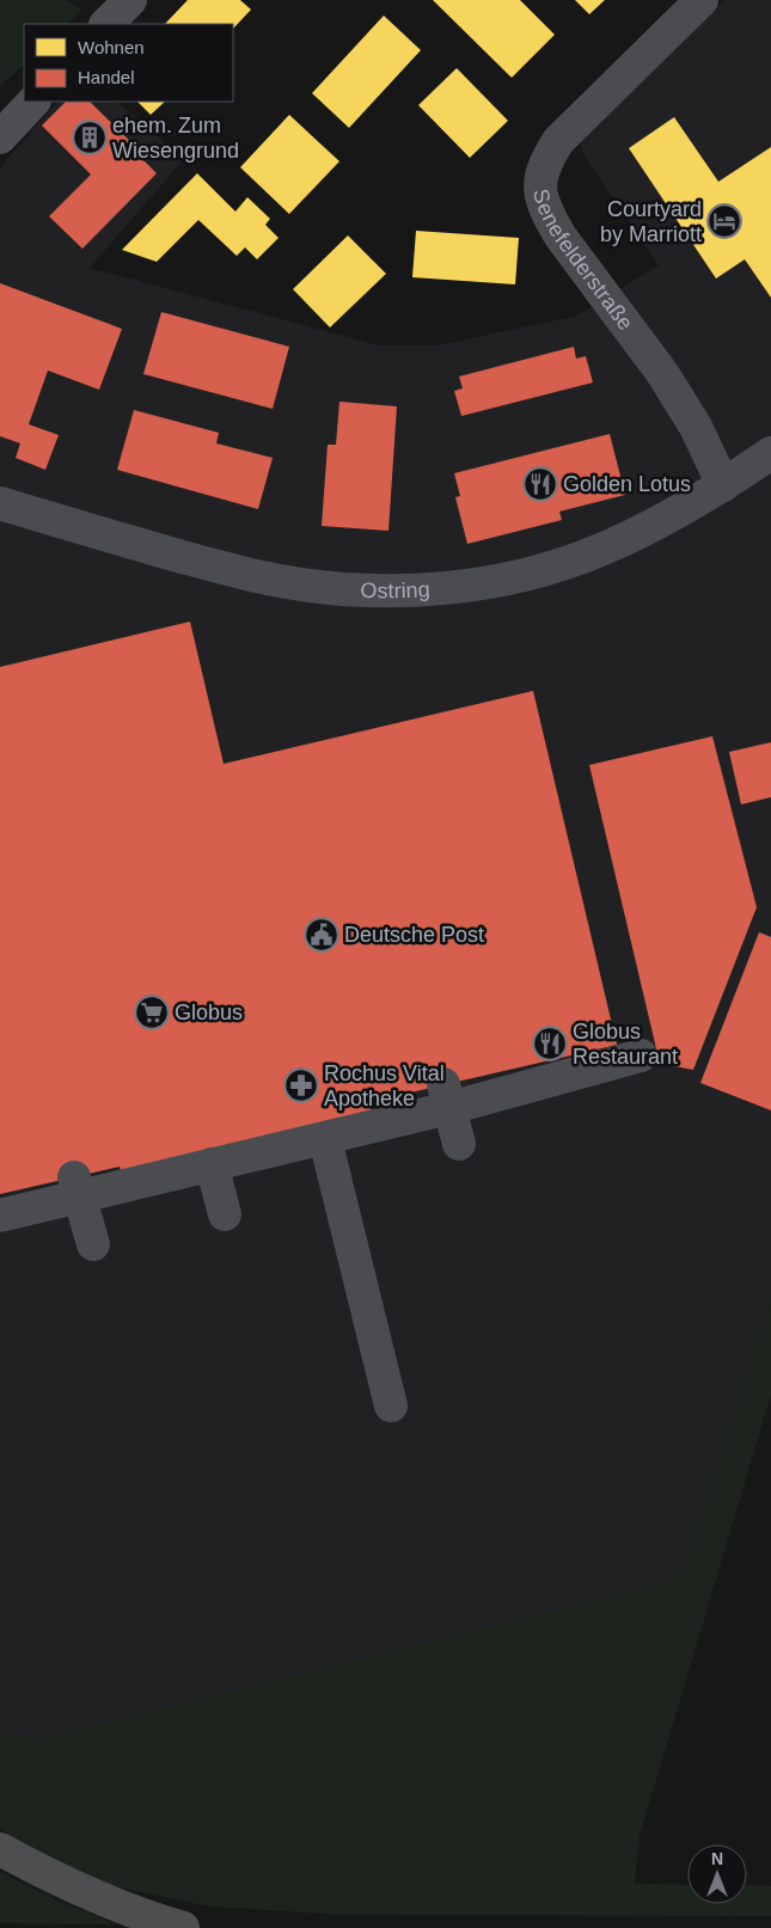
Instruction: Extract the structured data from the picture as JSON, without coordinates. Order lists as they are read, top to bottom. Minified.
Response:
{"streets":{"street":["Senefelderstraße","Ostring"]},"crossings":[["Senefelderstraße","Ostring"]],"places":{"building":["ehem. Zum Wiesengrund"],"hotel":["Courtyard by Marriott"],"restaurant":["Golden Lotus","Globus Restaurant"],"public building":["Deutsche Post"],"supermarket":["Globus"],"pharmacy":["Rochus Vital Apotheke"]},"legend":["Wohnen","Handel"],"north":"top"}
